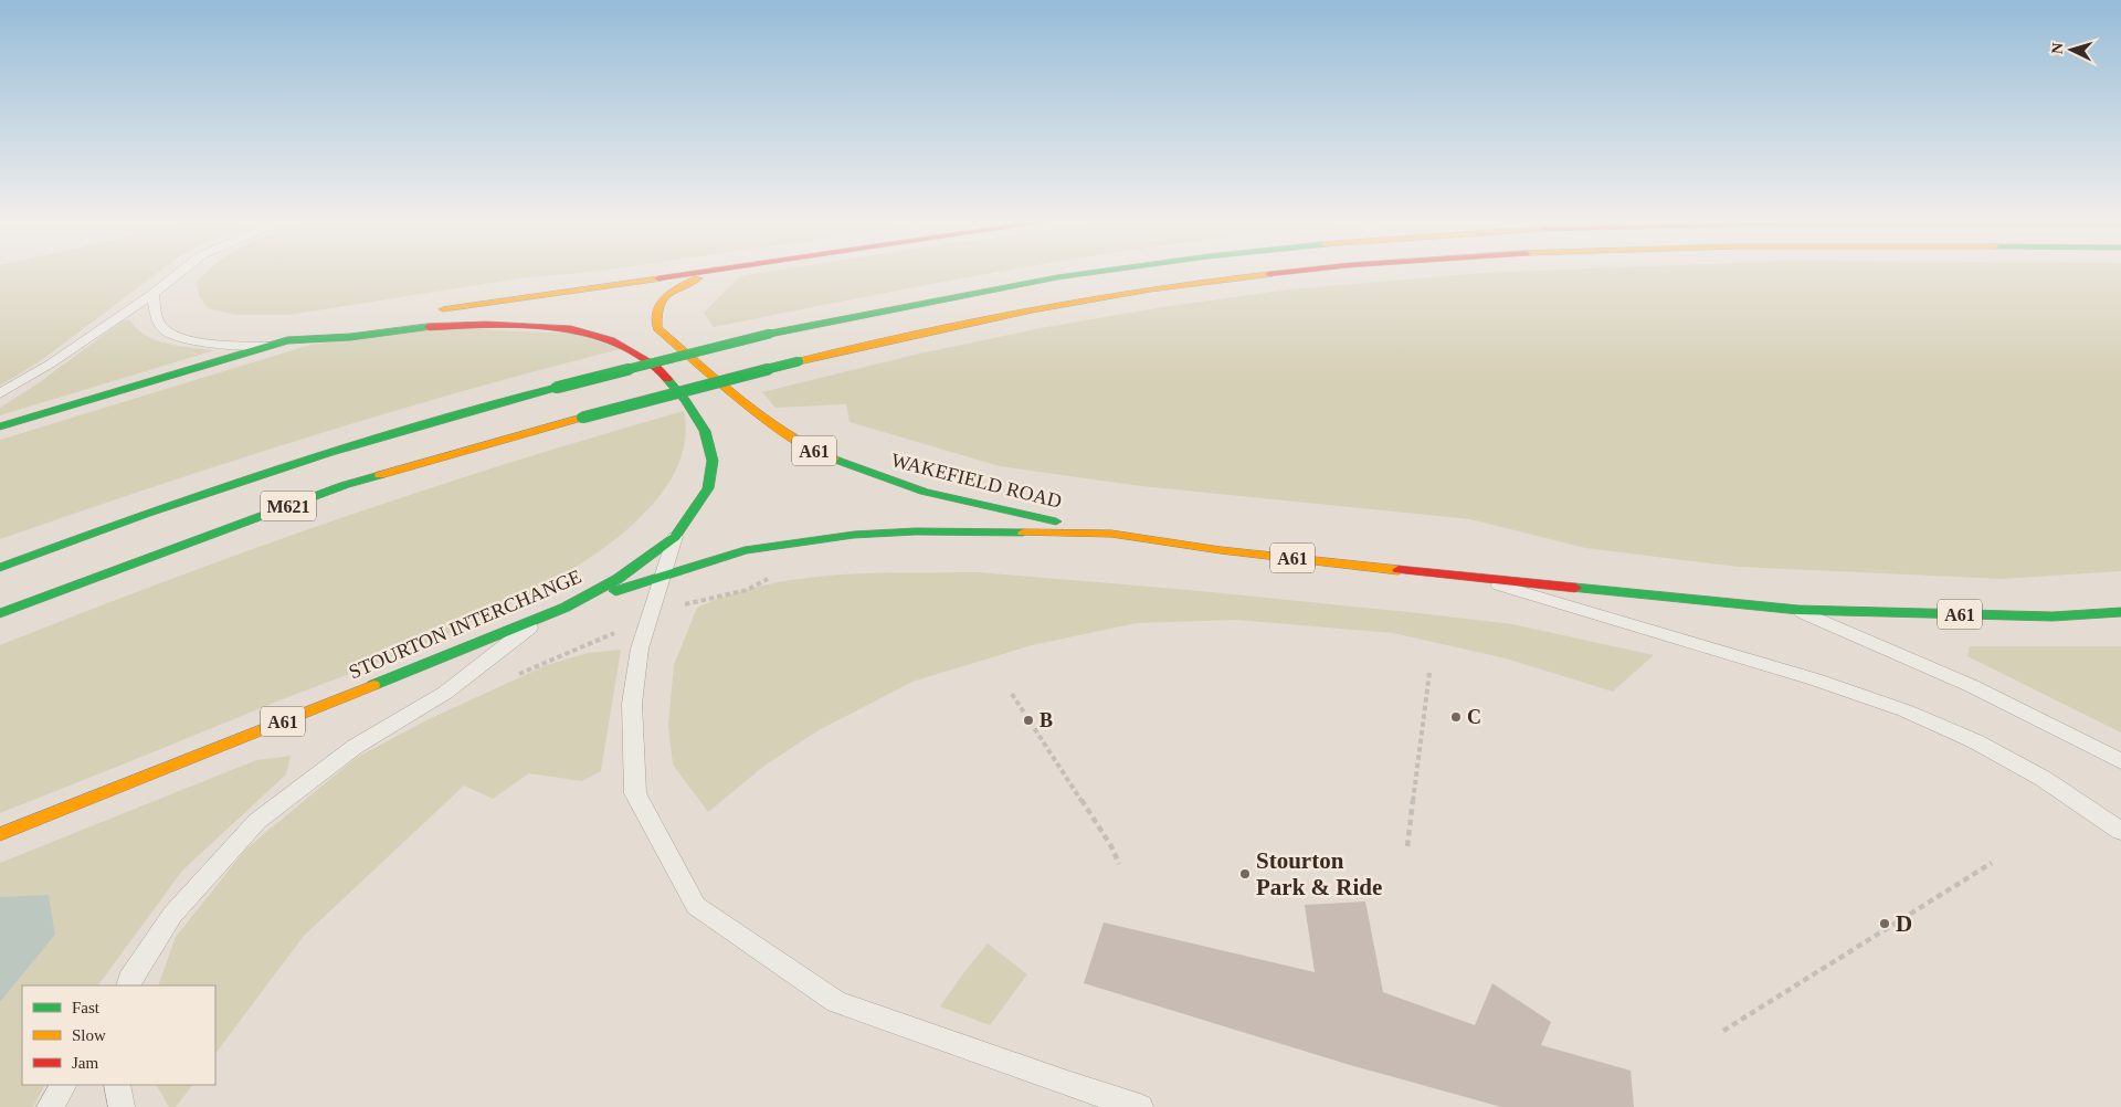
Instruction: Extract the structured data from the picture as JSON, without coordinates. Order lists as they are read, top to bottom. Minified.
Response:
{"streets":{"main road":["A61","WAKEFIELD ROAD","M621","STOURTON INTERCHANGE"]},"crossings":[["A61","WAKEFIELD ROAD"],["A61","STOURTON INTERCHANGE"]],"places":["C","B","Stourton Park & Ride","D"],"legend":["Fast","Slow","Jam"],"north":"left"}
